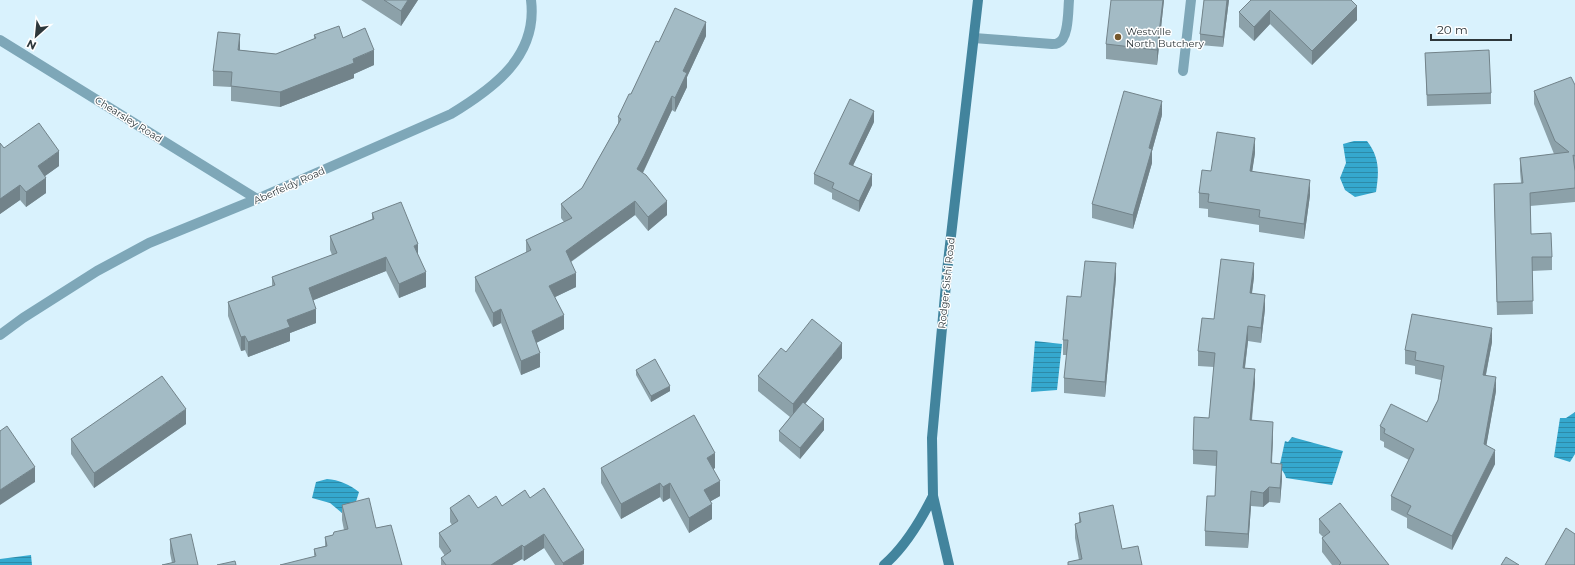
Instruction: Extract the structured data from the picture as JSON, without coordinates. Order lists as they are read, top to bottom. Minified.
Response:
{"streets":{"main road":["Rodger Sishi Road"],"street":["Chearsley Road","Aberfeldy Road"]},"crossings":[["Chearsley Road","Aberfeldy Road"]],"places":["Westville North Butchery"],"scale_bar":"20 m","north":"bottom left"}
